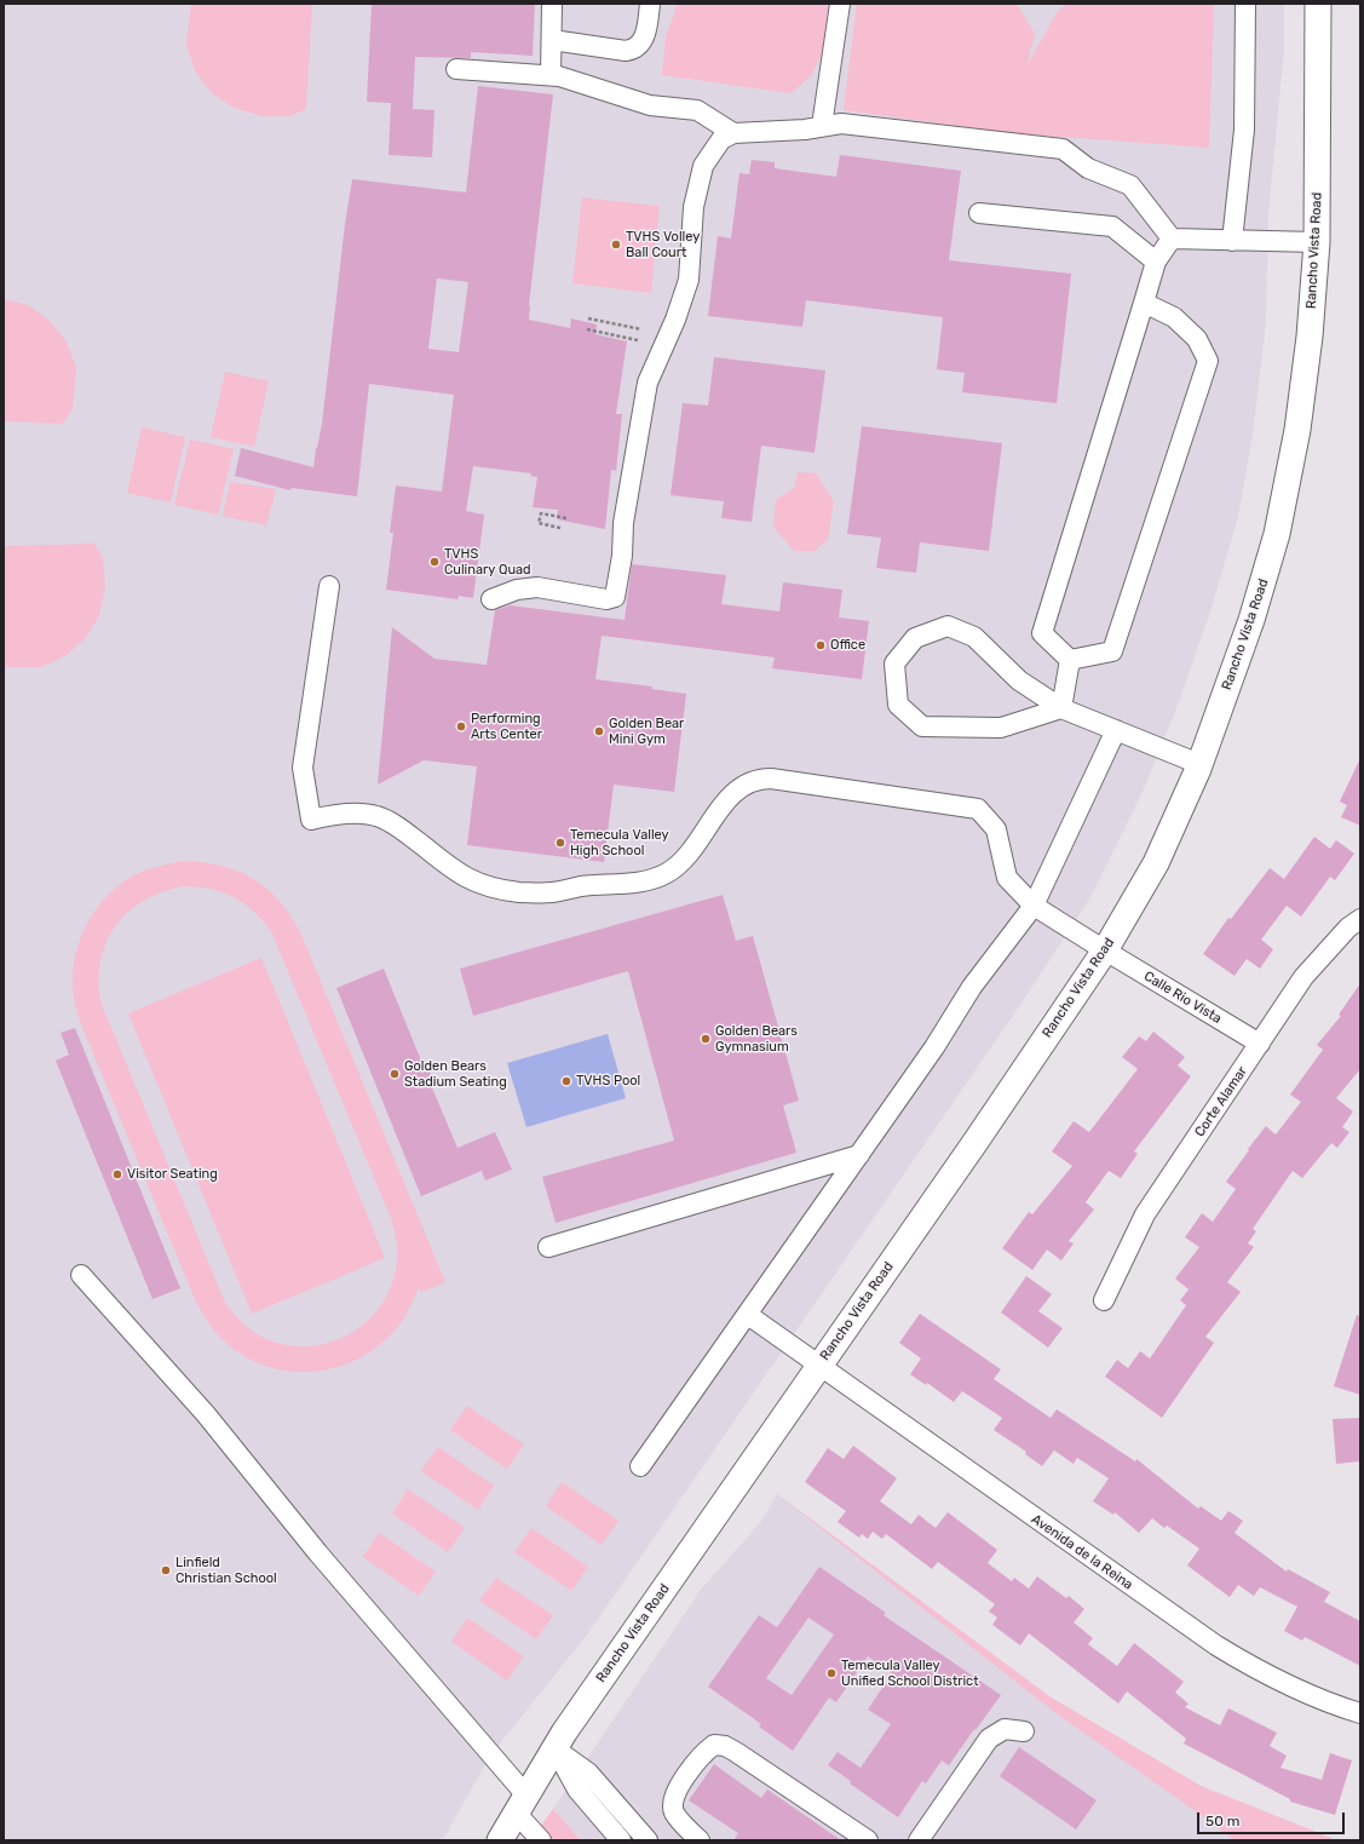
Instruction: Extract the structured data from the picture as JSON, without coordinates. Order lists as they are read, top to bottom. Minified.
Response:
{"streets":{"main road":["Rancho Vista Road"],"street":["Calle Rio Vista","Corte Alamar","Avenida de la Reina"]},"crossings":[["Rancho Vista Road","Calle Rio Vista"],["Rancho Vista Road","Avenida de la Reina"],["Calle Rio Vista","Corte Alamar"]],"places":["TVHS Volley Ball Court","TVHS Culinary Quad","Office","Performing Arts Center","Golden Bear Mini Gym","Temecula Valley High School","Golden Bears Gymnasium","Golden Bears Stadium Seating","TVHS Pool","Visitor Seating","Linfield Christian School","Temecula Valley Unified School District"],"scale_bar":"50 m"}
